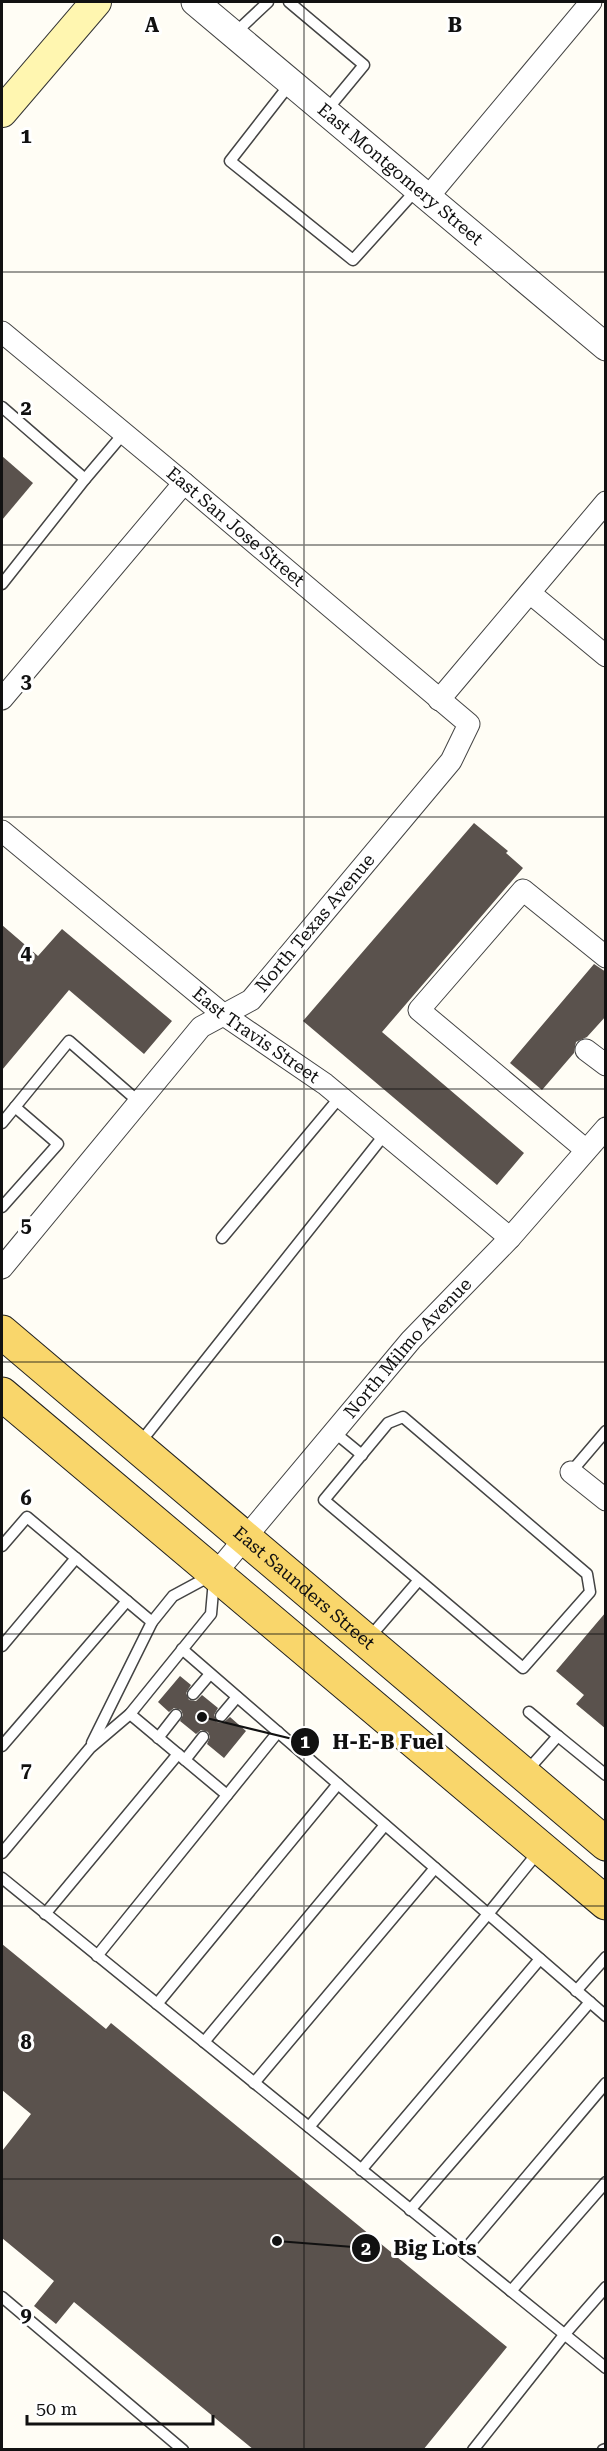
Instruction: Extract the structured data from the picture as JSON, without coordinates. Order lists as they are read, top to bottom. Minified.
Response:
{"streets":{"main road":["East Saunders Street"],"street":["East Montgomery Street","East San Jose Street","North Texas Avenue","East Travis Street","North Milmo Avenue"]},"crossings":[["East San Jose Street","North Texas Avenue"],["North Texas Avenue","East Travis Street"],["East Travis Street","North Milmo Avenue"],["North Milmo Avenue","East Saunders Street"]],"places":["H-E-B Fuel","Big Lots"],"scale_bar":"50 m","grid":{"columns":["A","B"],"rows":["1","2","3","4","5","6","7","8","9"]}}
